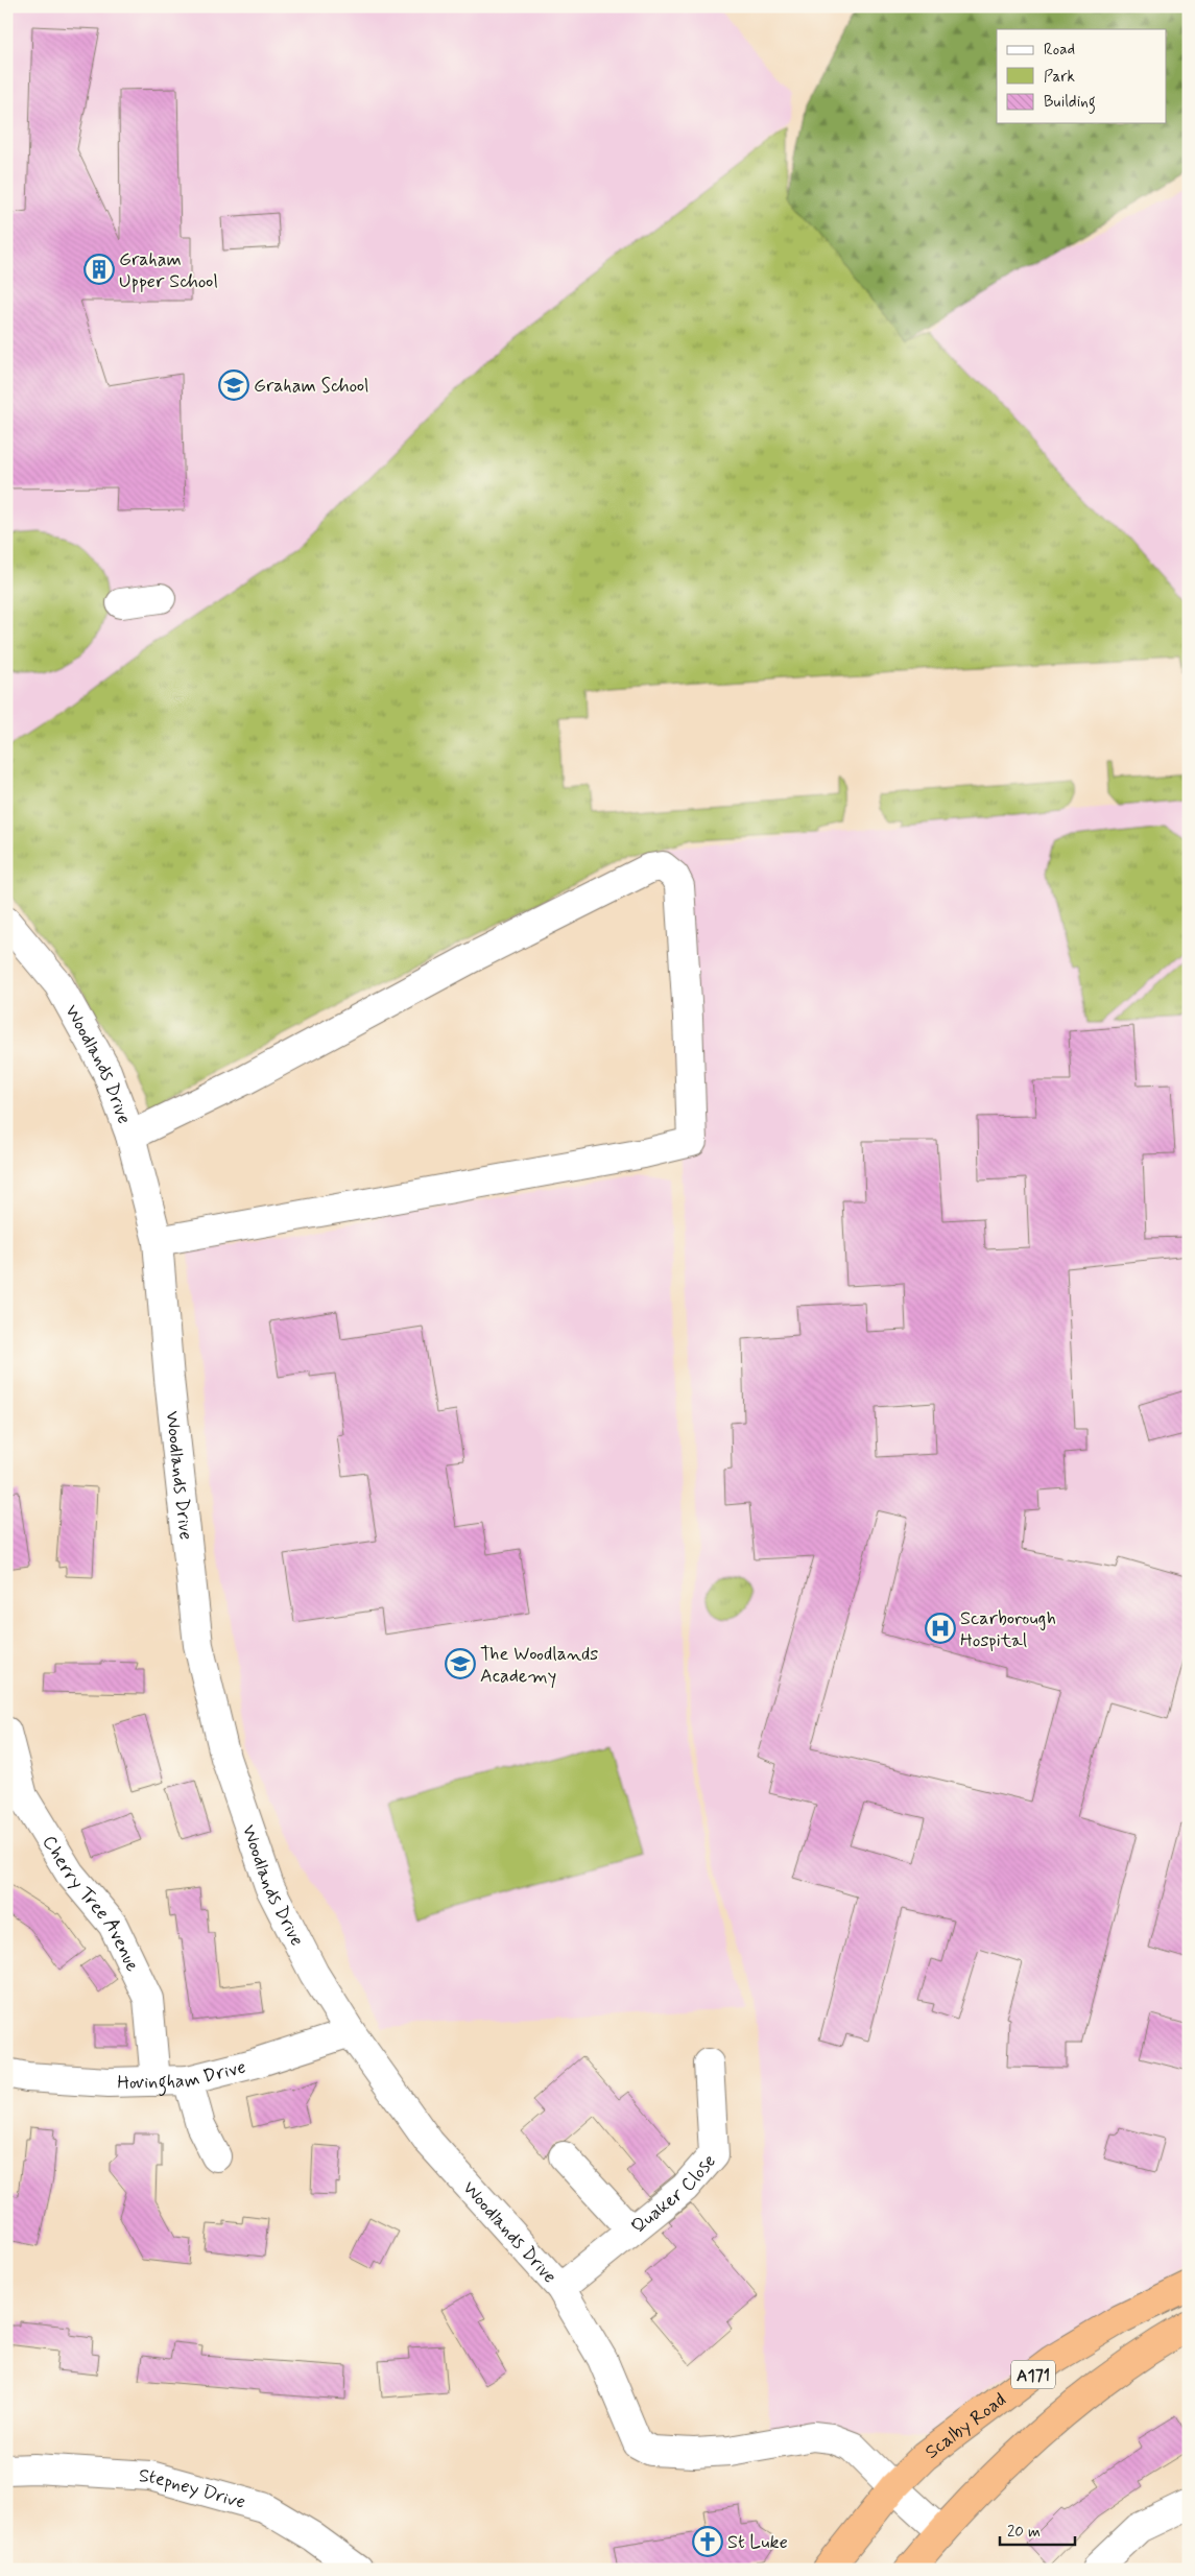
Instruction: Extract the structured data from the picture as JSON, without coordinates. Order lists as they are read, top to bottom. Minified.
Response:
{"streets":{"highway":["A171","Scalby Road"],"street":["Woodlands Drive","Cherry Tree Avenue","Hovingham Drive","Quaker Close","Stepney Drive"]},"crossings":[["Woodlands Drive","Hovingham Drive"],["Woodlands Drive","Quaker Close"],["Woodlands Drive","A171"],["Woodlands Drive","Scalby Road"],["Cherry Tree Avenue","Hovingham Drive"]],"places":{"building":["Graham Upper School"],"school or university":["Graham School","The Woodlands Academy"],"hospital":["Scarborough Hospital"],"church":["St Luke"]},"legend":["Road","Park","Building"],"scale_bar":"20 m"}
